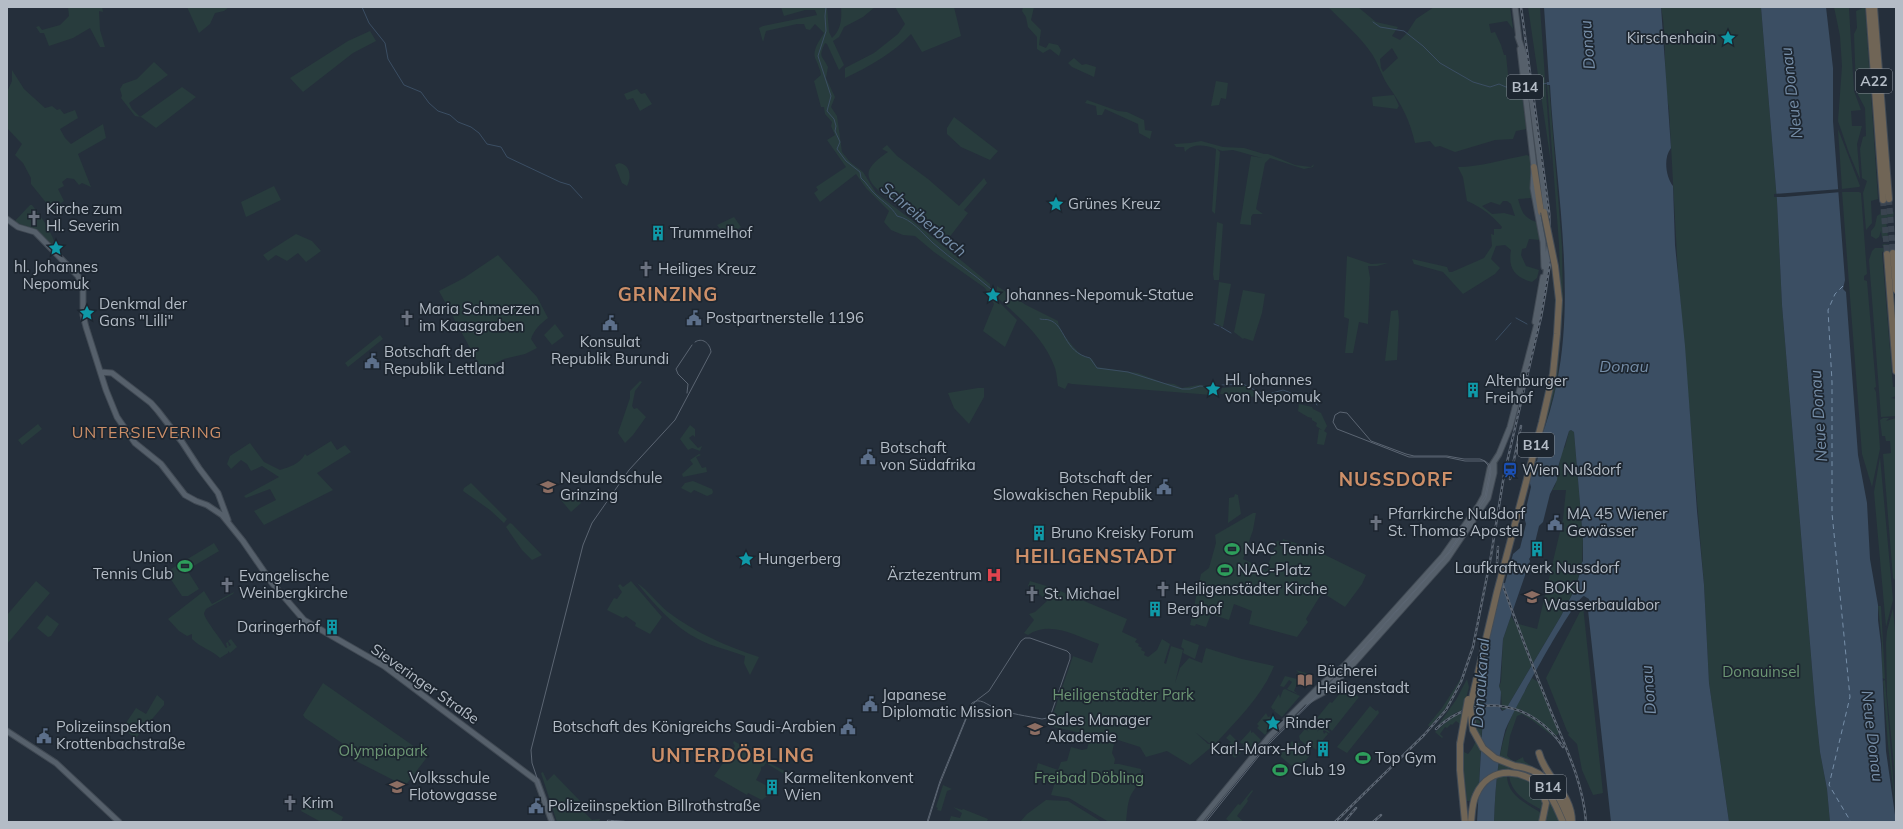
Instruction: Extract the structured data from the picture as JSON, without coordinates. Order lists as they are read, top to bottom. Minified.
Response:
{"streets":{"highway":["A22","B14"],"main road":["Sieveringer Straße"]},"districts":["GRINZING","UNTERSIEVERING","NUSSDORF","HEILIGENSTADT","UNTERDÖBLING"],"water":["Donau","Neue Donau","Schreiberbach","Donaukanal"],"parks":["Donauinsel","Heiligenstädter Park","Olympiapark","Freibad Döbling"],"places":{"place":["Kirschenhain","Grünes Kreuz","hl. Johannes Nepomuk","Johannes-Nepomuk-Statue","Denkmal der Gans \"Lilli\"","Hl. Johannes von Nepomuk","Hungerberg","Rinder"],"church":["Kirche zum Hl. Severin","Heiliges Kreuz","Maria Schmerzen im Kaasgraben","Pfarrkirche Nußdorf St. Thomas Apostel","Evangelische Weinbergkirche","Heiligenstädter Kirche","St. Michael","Krim"],"building":["Trummelhof","Altenburger Freihof","Bruno Kreisky Forum","Laufkraftwerk Nussdorf","Berghof","Daringerhof","Karl-Marx-Hof","Karmelitenkonvent Wien"],"public building":["Postpartnerstelle 1196","Konsulat Republik Burundi","Botschaft der Republik Lettland","Botschaft von Südafrika","Botschaft der Slowakischen Republik","MA 45 Wiener Gewässer","Japanese Diplomatic Mission","Botschaft des Königreichs Saudi-Arabien","Polizeiinspektion Krottenbachstraße","Polizeiinspektion Billrothstraße"],"station":["Wien Nußdorf"],"school or university":["Neulandschule Grinzing","BOKU Wasserbaulabor","Sales Manager Akademie","Volksschule Flotowgasse"],"sports":["NAC Tennis","Union Tennis Club","NAC-Platz","Top Gym","Club 19"],"hospital":["Ärztezentrum"],"library":["Bücherei Heiligenstadt"]}}
